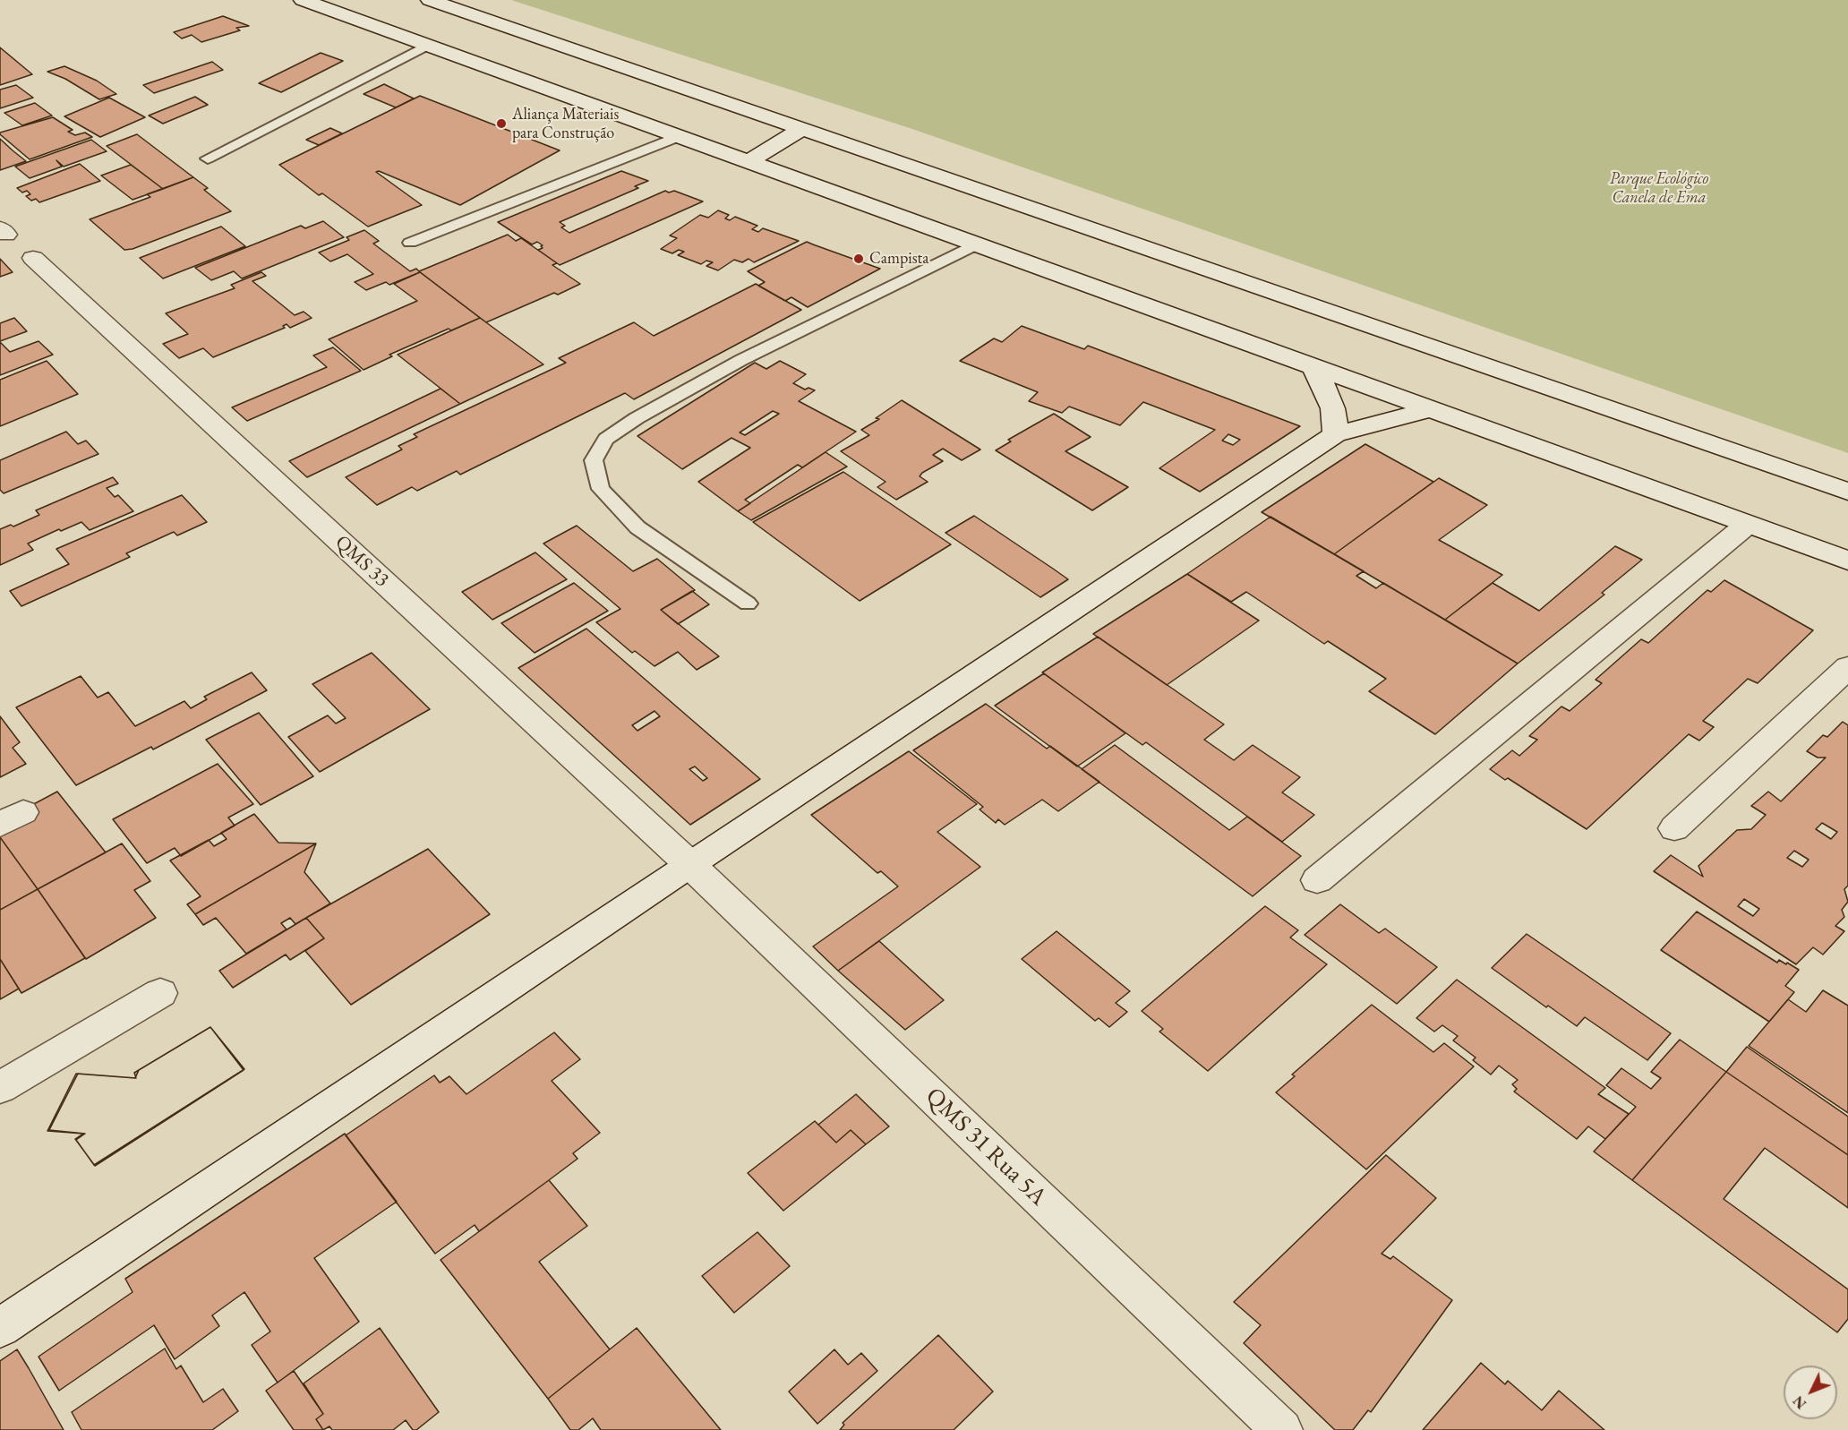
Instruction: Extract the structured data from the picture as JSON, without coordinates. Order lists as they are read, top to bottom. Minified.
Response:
{"streets":{"street":["QMS 33","QMS 31 Rua 5A"]},"crossings":[["QMS 33","QMS 31 Rua 5A"]],"parks":["Parque Ecológico Canela de Ema"],"places":["Aliança Materiais para Construção","Campista"],"north":"bottom left"}
